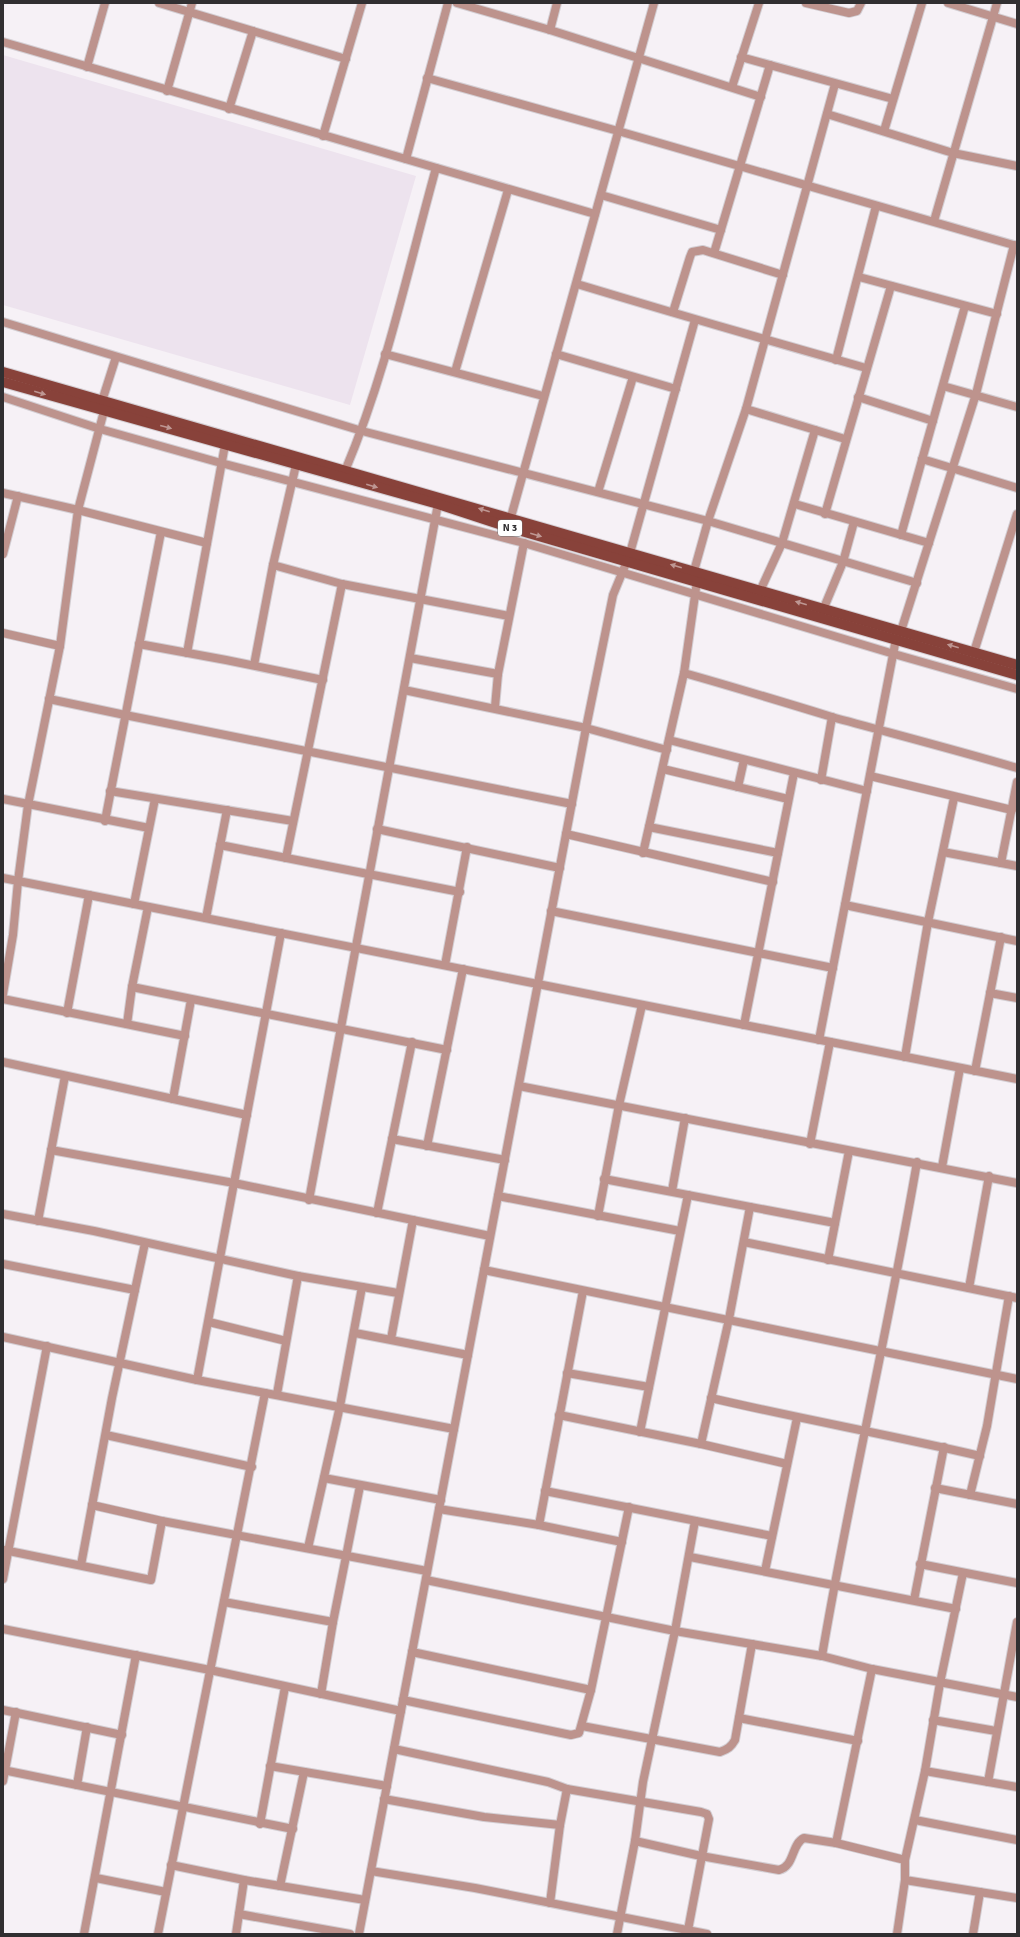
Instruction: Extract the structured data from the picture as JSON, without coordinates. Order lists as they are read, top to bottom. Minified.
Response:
{"streets":{"main road":["N 3"]}}
